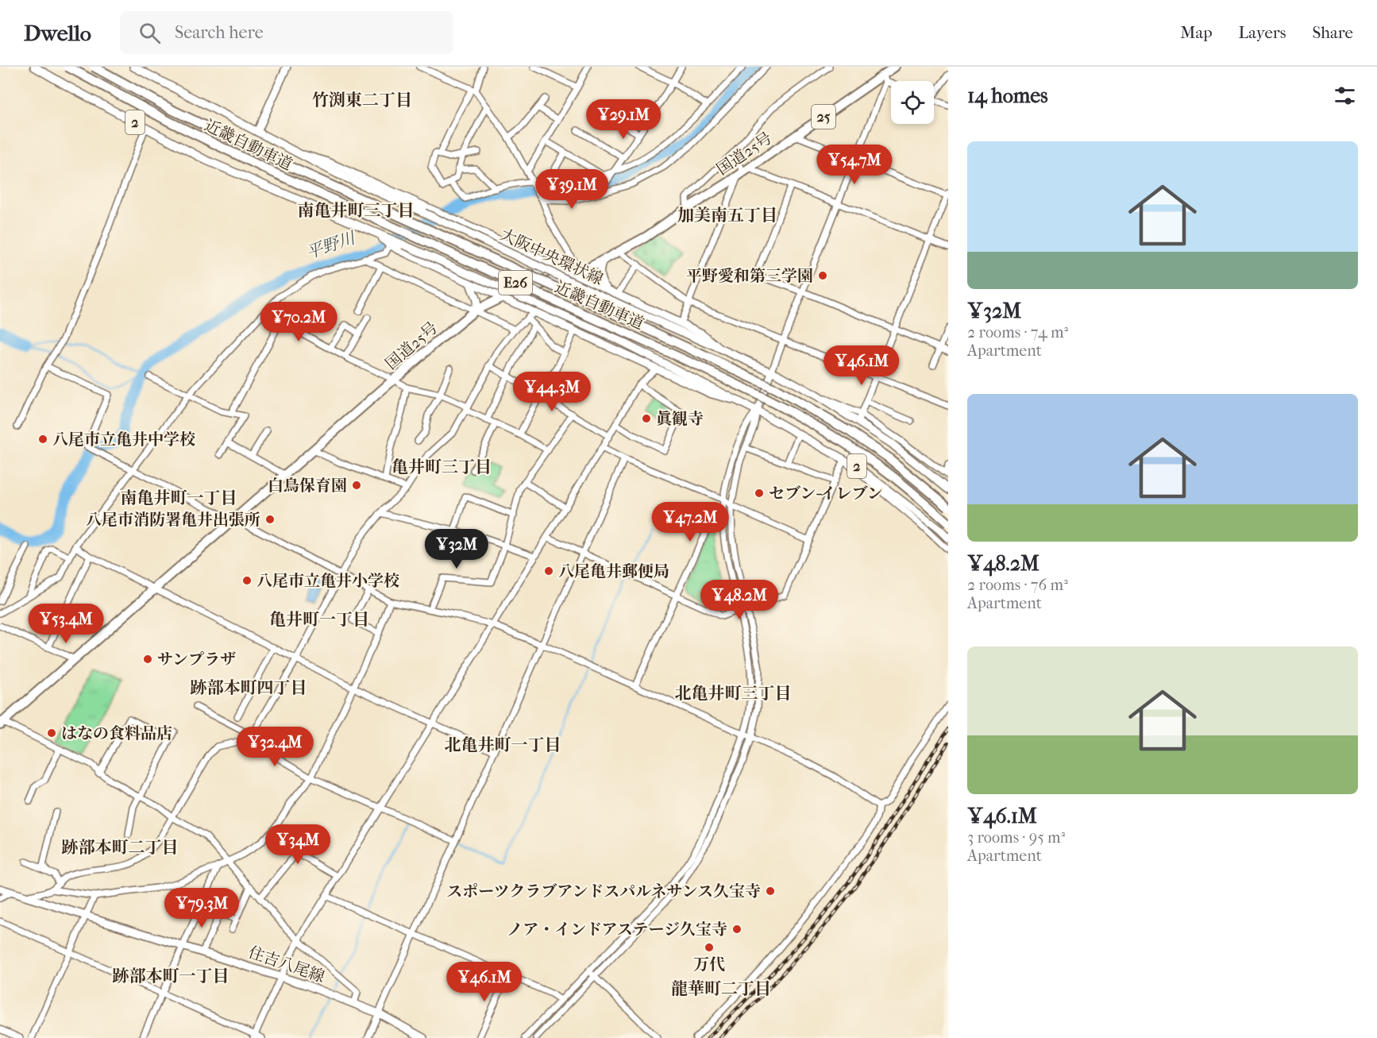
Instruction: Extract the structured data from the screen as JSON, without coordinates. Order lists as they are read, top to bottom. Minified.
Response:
{"streets":{"highway":["25","近畿自動車道","国道25号","E26"],"main road":["2","大阪中央環状線","住吉八尾線"]},"crossings":[["2","国道25号"]],"districts":["竹渕東二丁目","南亀井町三丁目","加美南五丁目","亀井町三丁目","南亀井町一丁目","亀井町一丁目","跡部本町四丁目","北亀井町三丁目","北亀井町一丁目","跡部本町二丁目","跡部本町一丁目","龍華町二丁目"],"water":["平野川"],"places":["平野愛和第三学園","眞観寺","八尾市立亀井中学校","白鳥保育園","セブン-イレブン","八尾市消防署亀井出張所","八尾亀井郵便局","八尾市立亀井小学校","サンプラザ","はなの食料品店","スポーツクラブアンドスパルネサンス久宝寺","ノア・インドアステージ久宝寺","万代"],"page":{"header":"Dwello","search":"Search here","nav":["Map","Layers","Share"],"heading":"14 homes","price":["¥29.1M","¥54.7M","¥39.1M","¥70.2M","¥46.1M","¥44.3M","¥47.2M","¥32M","¥48.2M","¥53.4M","¥32.4M","¥34M","¥79.3M","¥46.1M"],"list":[{"name":"¥32M","note":"2 rooms · 74 m² · Apartment"},{"name":"¥48.2M","note":"2 rooms · 76 m² · Apartment"},{"name":"¥46.1M","note":"3 rooms · 95 m² · Apartment"}]}}
